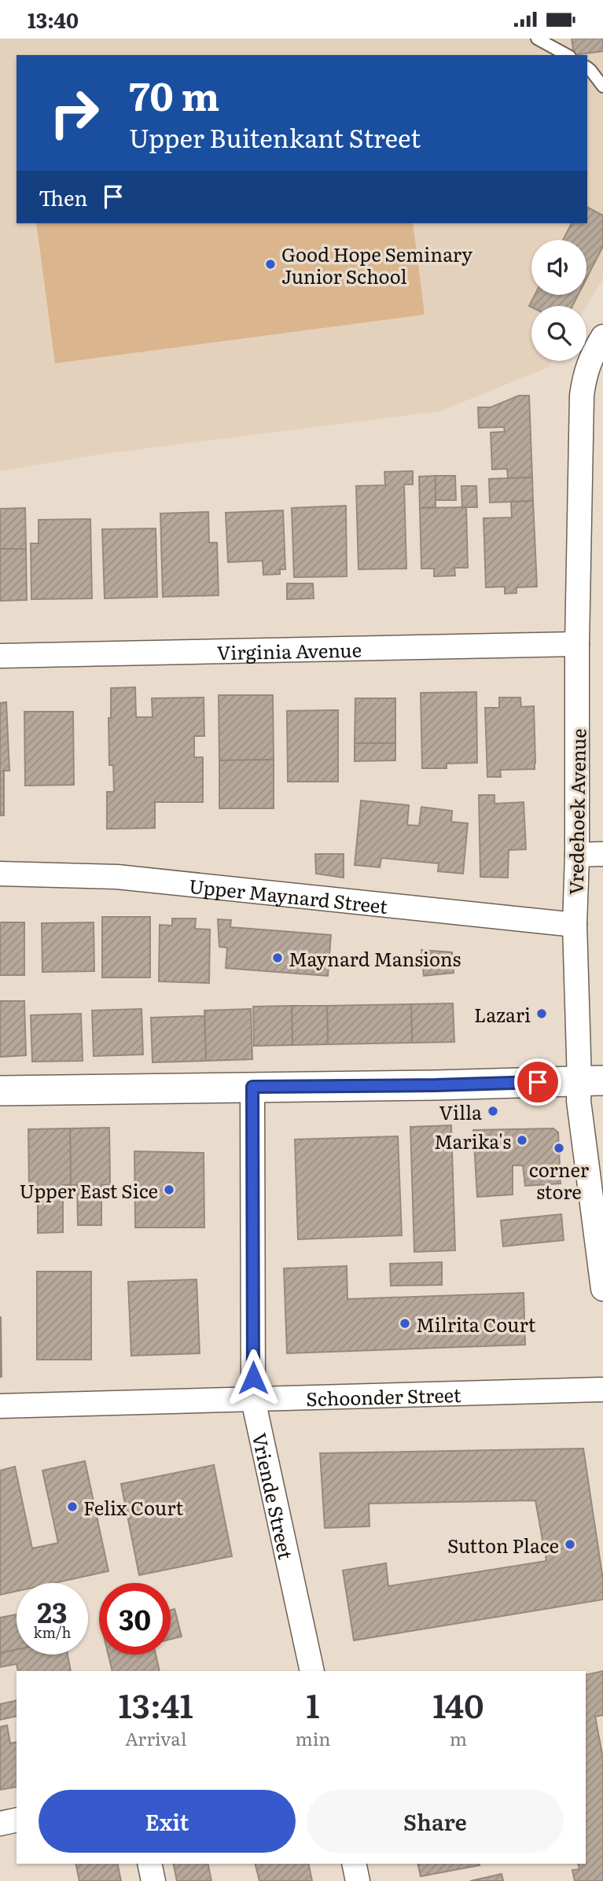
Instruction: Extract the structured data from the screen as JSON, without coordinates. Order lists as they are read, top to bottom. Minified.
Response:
{"streets":{"street":["Virginia Avenue","Vredehoek Avenue","Upper Maynard Street","Schoonder Street","Vriende Street"]},"crossings":[["Virginia Avenue","Vredehoek Avenue"],["Vredehoek Avenue","Upper Maynard Street"],["Schoonder Street","Vriende Street"]],"places":["Good Hope Seminary Junior School","Maynard Mansions","Lazari","Villa","Marika's","corner store","Upper East Sice","Milrita Court","Felix Court","Sutton Place"],"page":{"status":"13:40","turn":["70 m","Upper Buitenkant Street"],"then":"Then","speed":"23 km/h","limit":"30","eta":["13:41","Arrival","1","min","140","m"],"buttons":["Exit","Share"]}}
